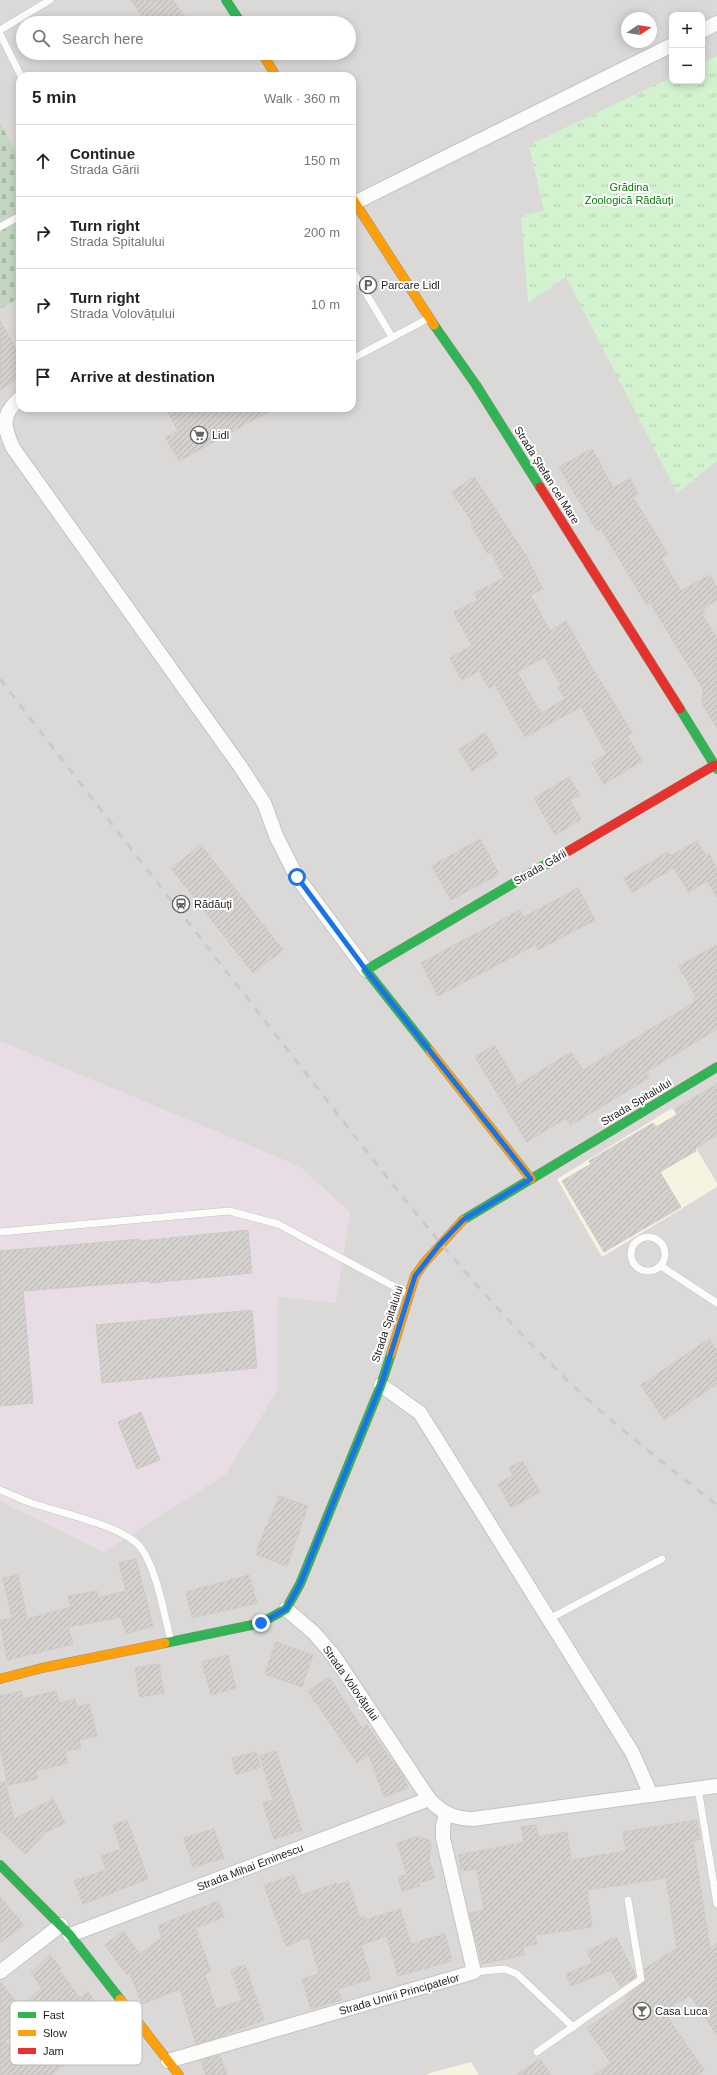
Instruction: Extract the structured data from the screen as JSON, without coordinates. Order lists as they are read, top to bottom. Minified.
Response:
{"streets":{"main road":["Strada Ștefan cel Mare","Strada Gării","Strada Spitalului"],"street":["Strada Volovățului","Strada Mihai Eminescu","Strada Unirii Principatelor"]},"crossings":[["Strada Ștefan cel Mare","Strada Gării"],["Strada Spitalului","Strada Volovățului"],["Strada Volovățului","Strada Mihai Eminescu"],["Strada Volovățului","Strada Unirii Principatelor"]],"parks":["Grădina Zoologică Rădăuți"],"places":{"parking":["Parcare Lidl"],"supermarket":["Lidl"],"station":["Rădăuți"],"bar":["Casa Luca"]},"legend":["Fast","Slow","Jam"],"north":"right","page":{"map_buttons":["+","−"],"search":"Search here","heading":["5 min","Walk · 360 m"],"list":[["Continue","Strada Gării","150 m"],["Turn right","Strada Spitalului","200 m"],["Turn right","Strada Volovățului","10 m"],"Arrive at destination"]}}
